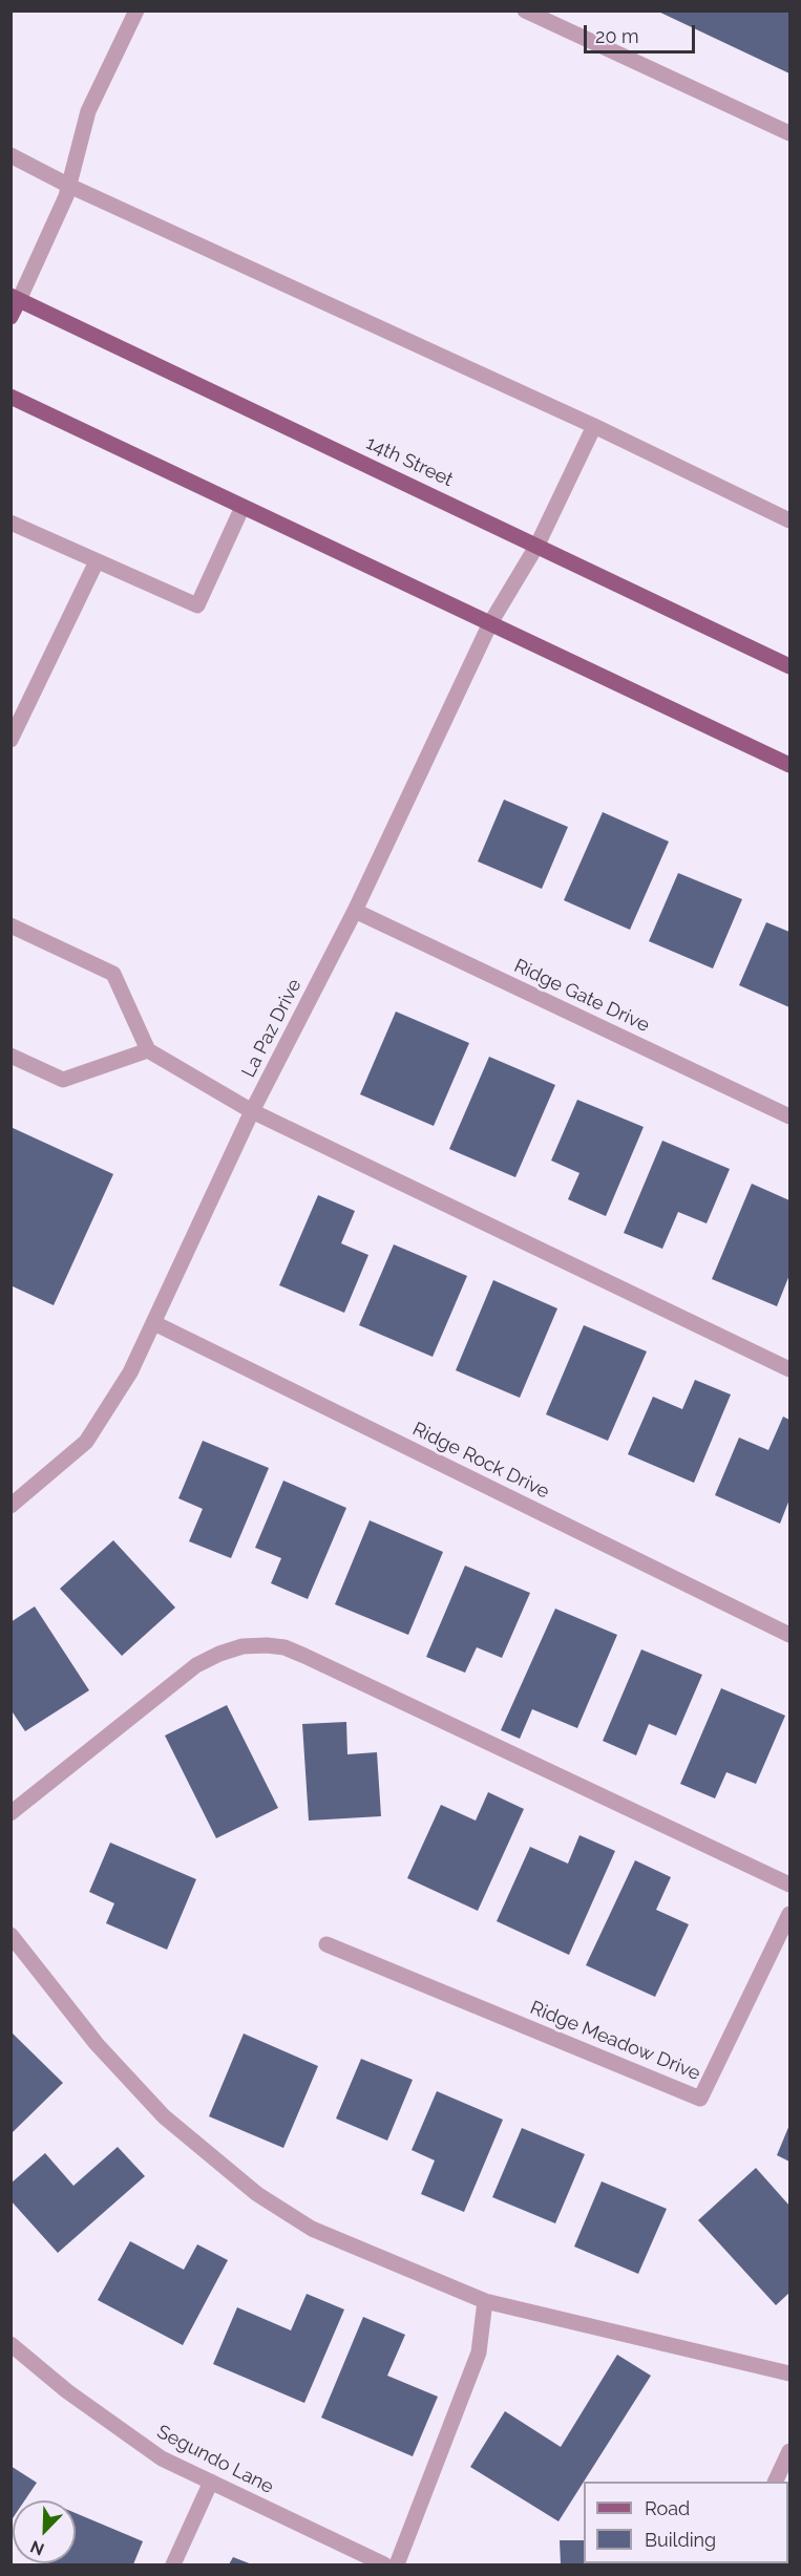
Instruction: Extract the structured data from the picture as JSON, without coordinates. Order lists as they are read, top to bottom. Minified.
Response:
{"streets":{"main road":["14th Street"],"street":["Ridge Gate Drive","La Paz Drive","Ridge Rock Drive","Ridge Meadow Drive","Segundo Lane"]},"crossings":[["14th Street","La Paz Drive"],["Ridge Gate Drive","La Paz Drive"],["La Paz Drive","Ridge Rock Drive"]],"legend":["Road","Building"],"scale_bar":"20 m","north":"bottom left"}
